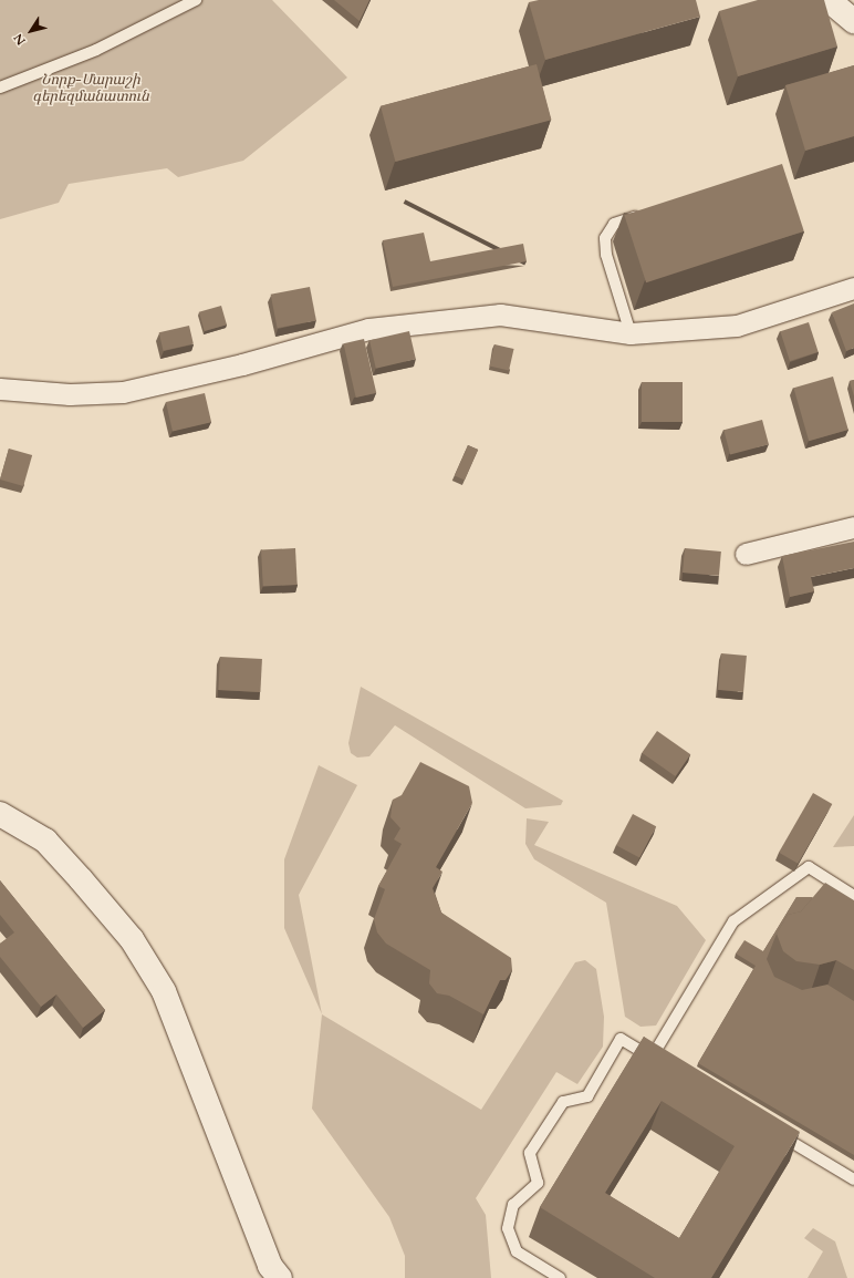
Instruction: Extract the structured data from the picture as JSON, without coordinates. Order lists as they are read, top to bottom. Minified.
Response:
{"parks":["Նորք-Մարաշի գերեզմանատուն"],"north":"bottom left"}
